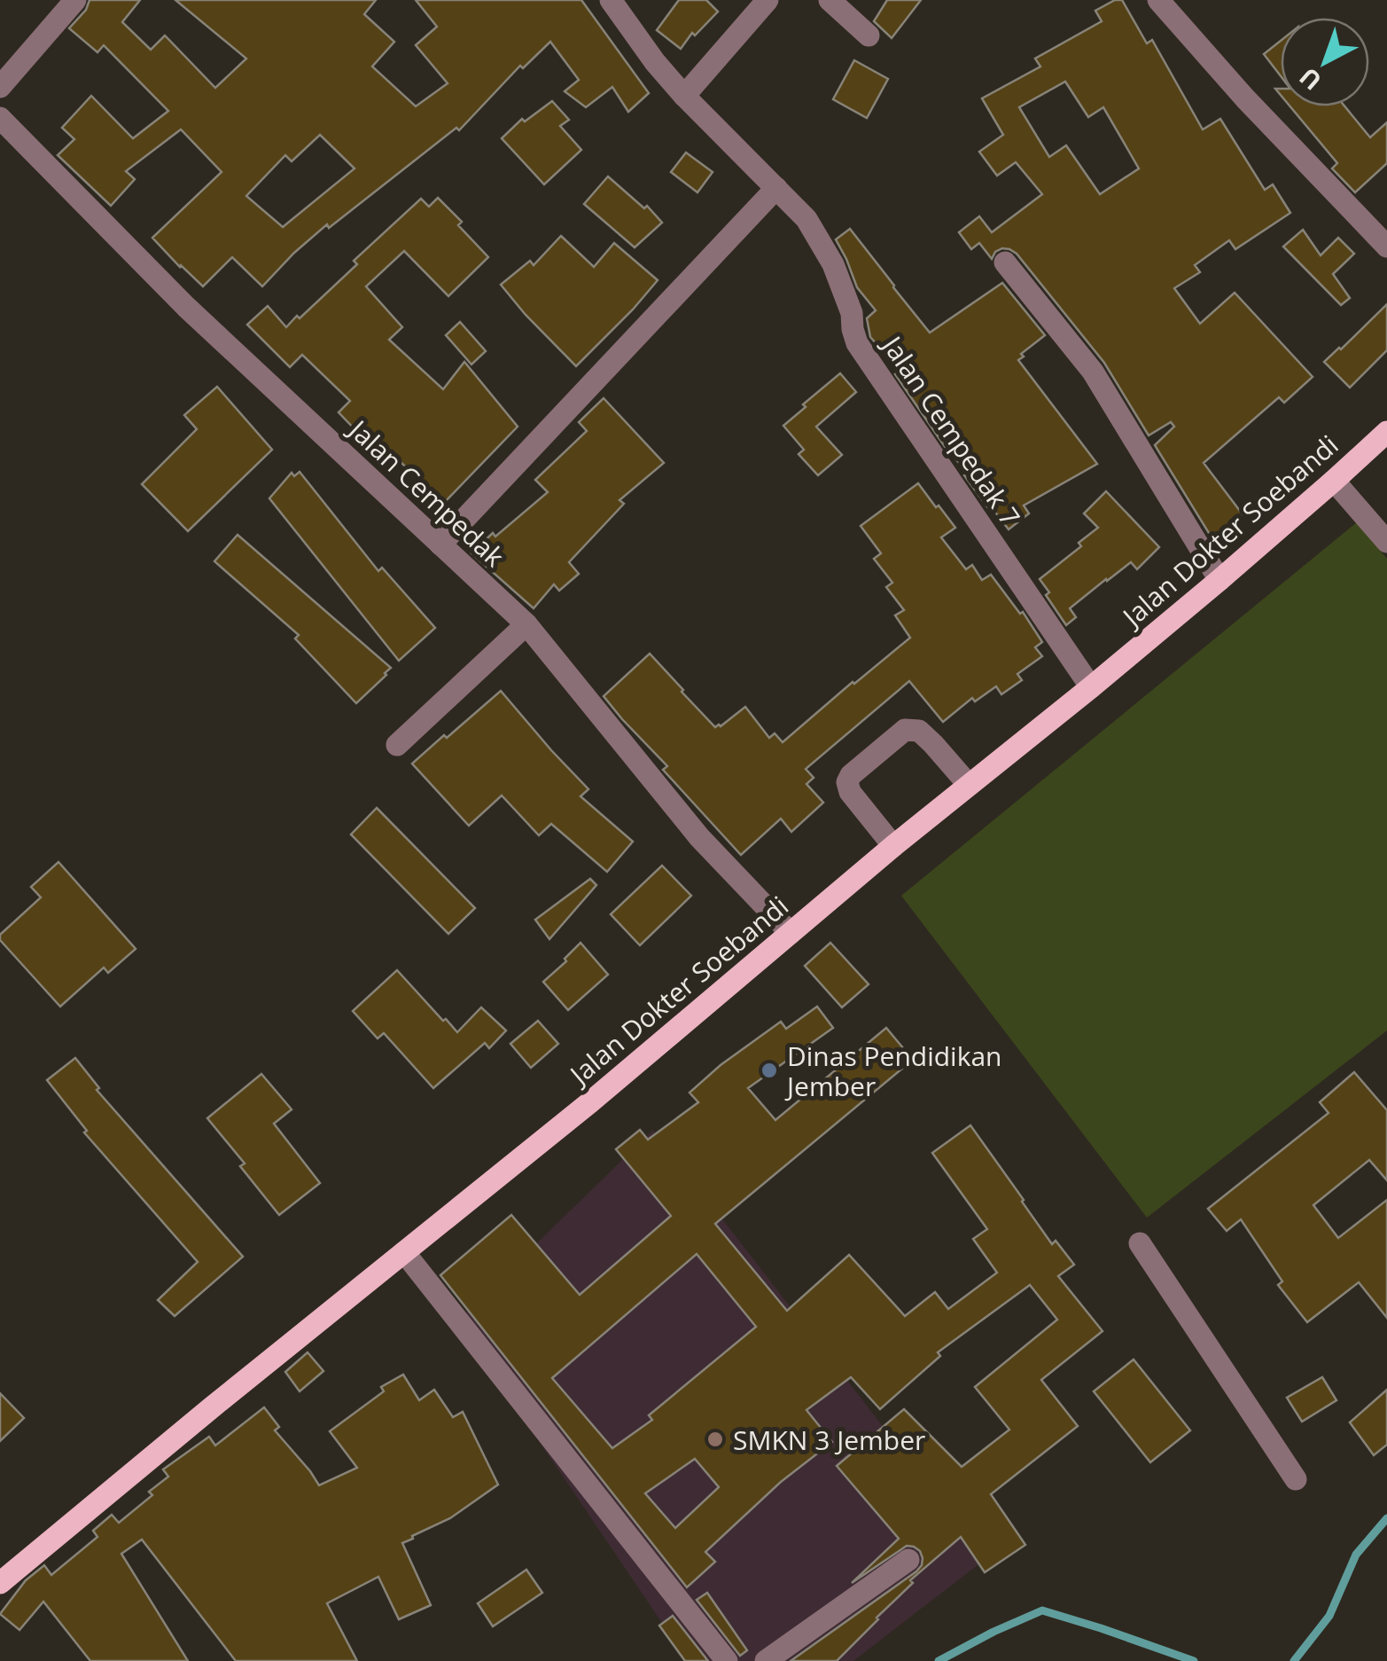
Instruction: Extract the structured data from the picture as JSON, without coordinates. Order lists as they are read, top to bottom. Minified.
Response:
{"streets":{"main road":["Jalan Dokter Soebandi"],"street":["Jalan Cempedak 7","Jalan Cempedak"]},"crossings":[["Jalan Cempedak 7","Jalan Dokter Soebandi"],["Jalan Cempedak","Jalan Dokter Soebandi"]],"places":["Dinas Pendidikan Jember","SMKN 3 Jember"],"north":"bottom left"}
